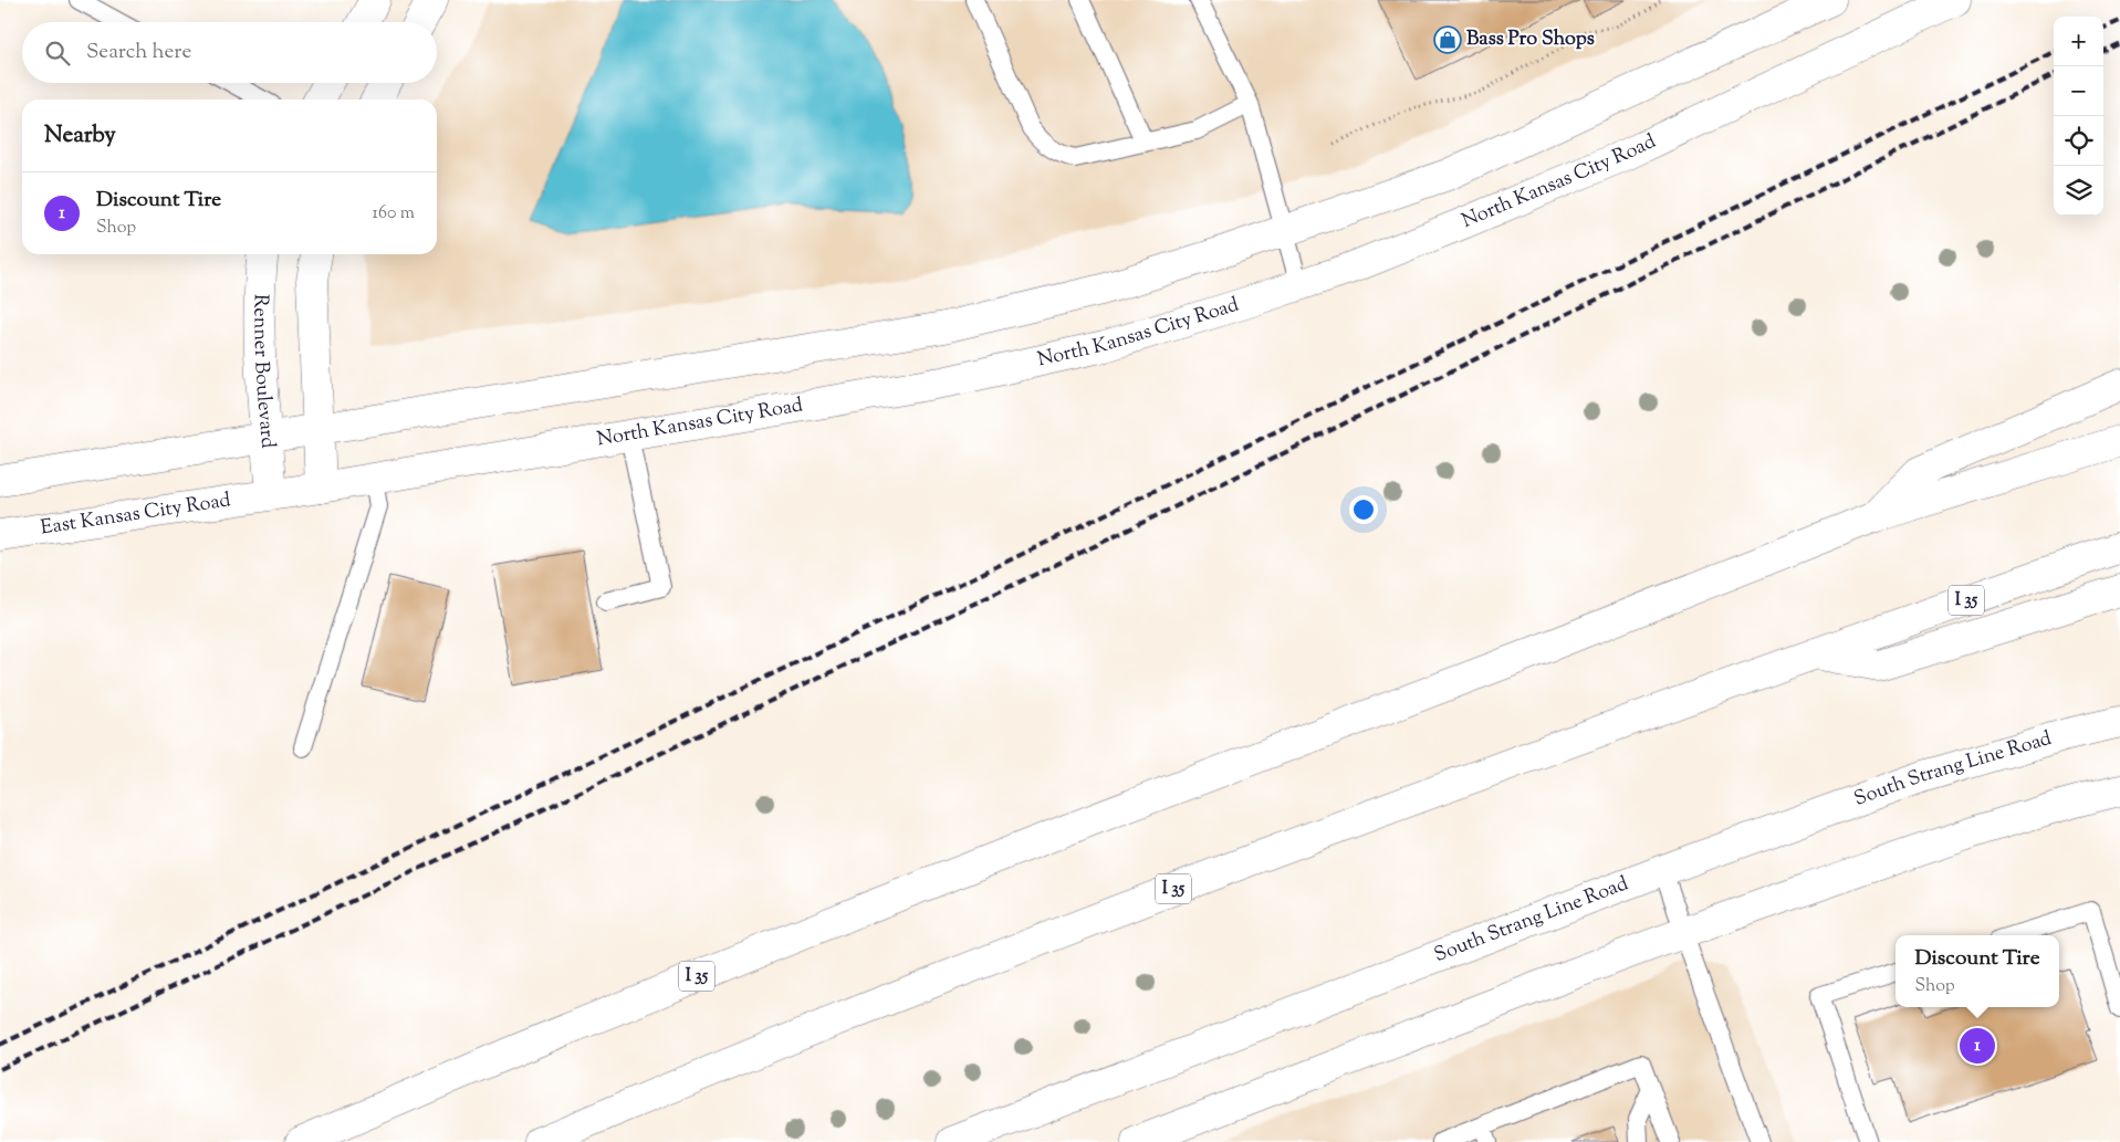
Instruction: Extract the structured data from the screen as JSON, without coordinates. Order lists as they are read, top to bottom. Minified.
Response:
{"streets":{"main road":["North Kansas City Road","Renner Boulevard","East Kansas City Road","I 35","South Strang Line Road"]},"crossings":[["North Kansas City Road","Renner Boulevard"],["North Kansas City Road","East Kansas City Road"],["Renner Boulevard","East Kansas City Road"]],"places":{"shop":["Bass Pro Shops"]},"page":{"map_buttons":["+","−"],"search":"Search here","heading":"Nearby","list":[{"mark":"1","name":"Discount Tire","note":"Shop","value":"160 m"}],"popup":["Discount Tire","Shop"],"pins":"1"}}
